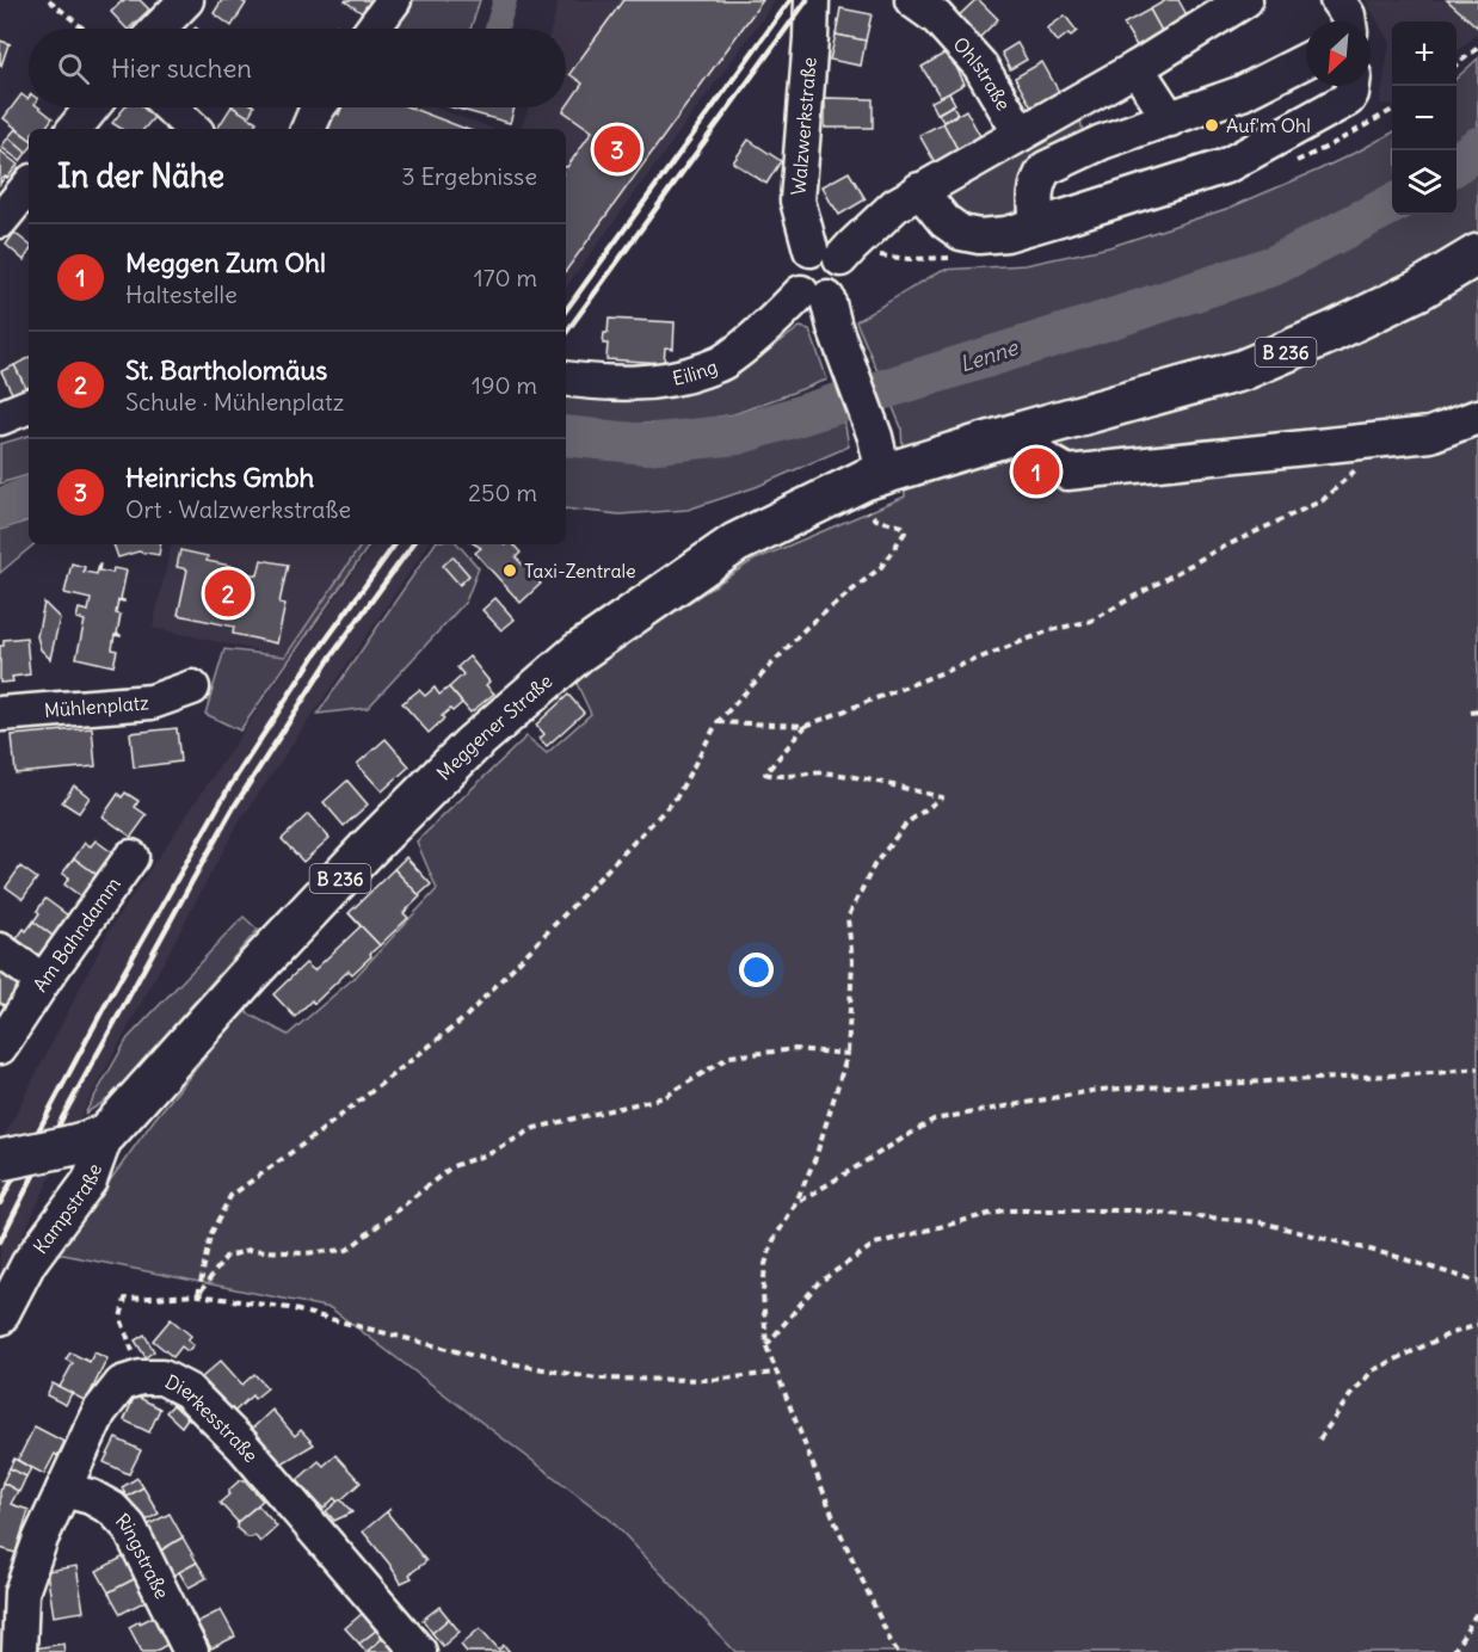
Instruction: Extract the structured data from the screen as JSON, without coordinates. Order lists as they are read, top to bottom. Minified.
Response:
{"streets":{"main road":["B 236","Meggener Straße"],"street":["Ohlstraße","Walzwerkstraße","Eiling","Mühlenplatz","Am Bahndamm","Kampstraße","Dierkesstraße","Ringstraße"]},"crossings":[["Walzwerkstraße","Eiling"],["Meggener Straße","Kampstraße"],["Dierkesstraße","Ringstraße"]],"water":["Lenne"],"places":["Auf'm Ohl","Taxi-Zentrale"],"north":"bottom left","page":{"map_buttons":["+","−"],"search":"Hier suchen","pins":["3","1","2"],"heading":["In der Nähe","3 Ergebnisse"],"list":[{"mark":"1","name":"Meggen Zum Ohl","note":"Haltestelle","value":"170 m"},{"mark":"2","name":"St. Bartholomäus","note":"Schule · Mühlenplatz","value":"190 m"},{"mark":"3","name":"Heinrichs Gmbh","note":"Ort · Walzwerkstraße","value":"250 m"}]}}
